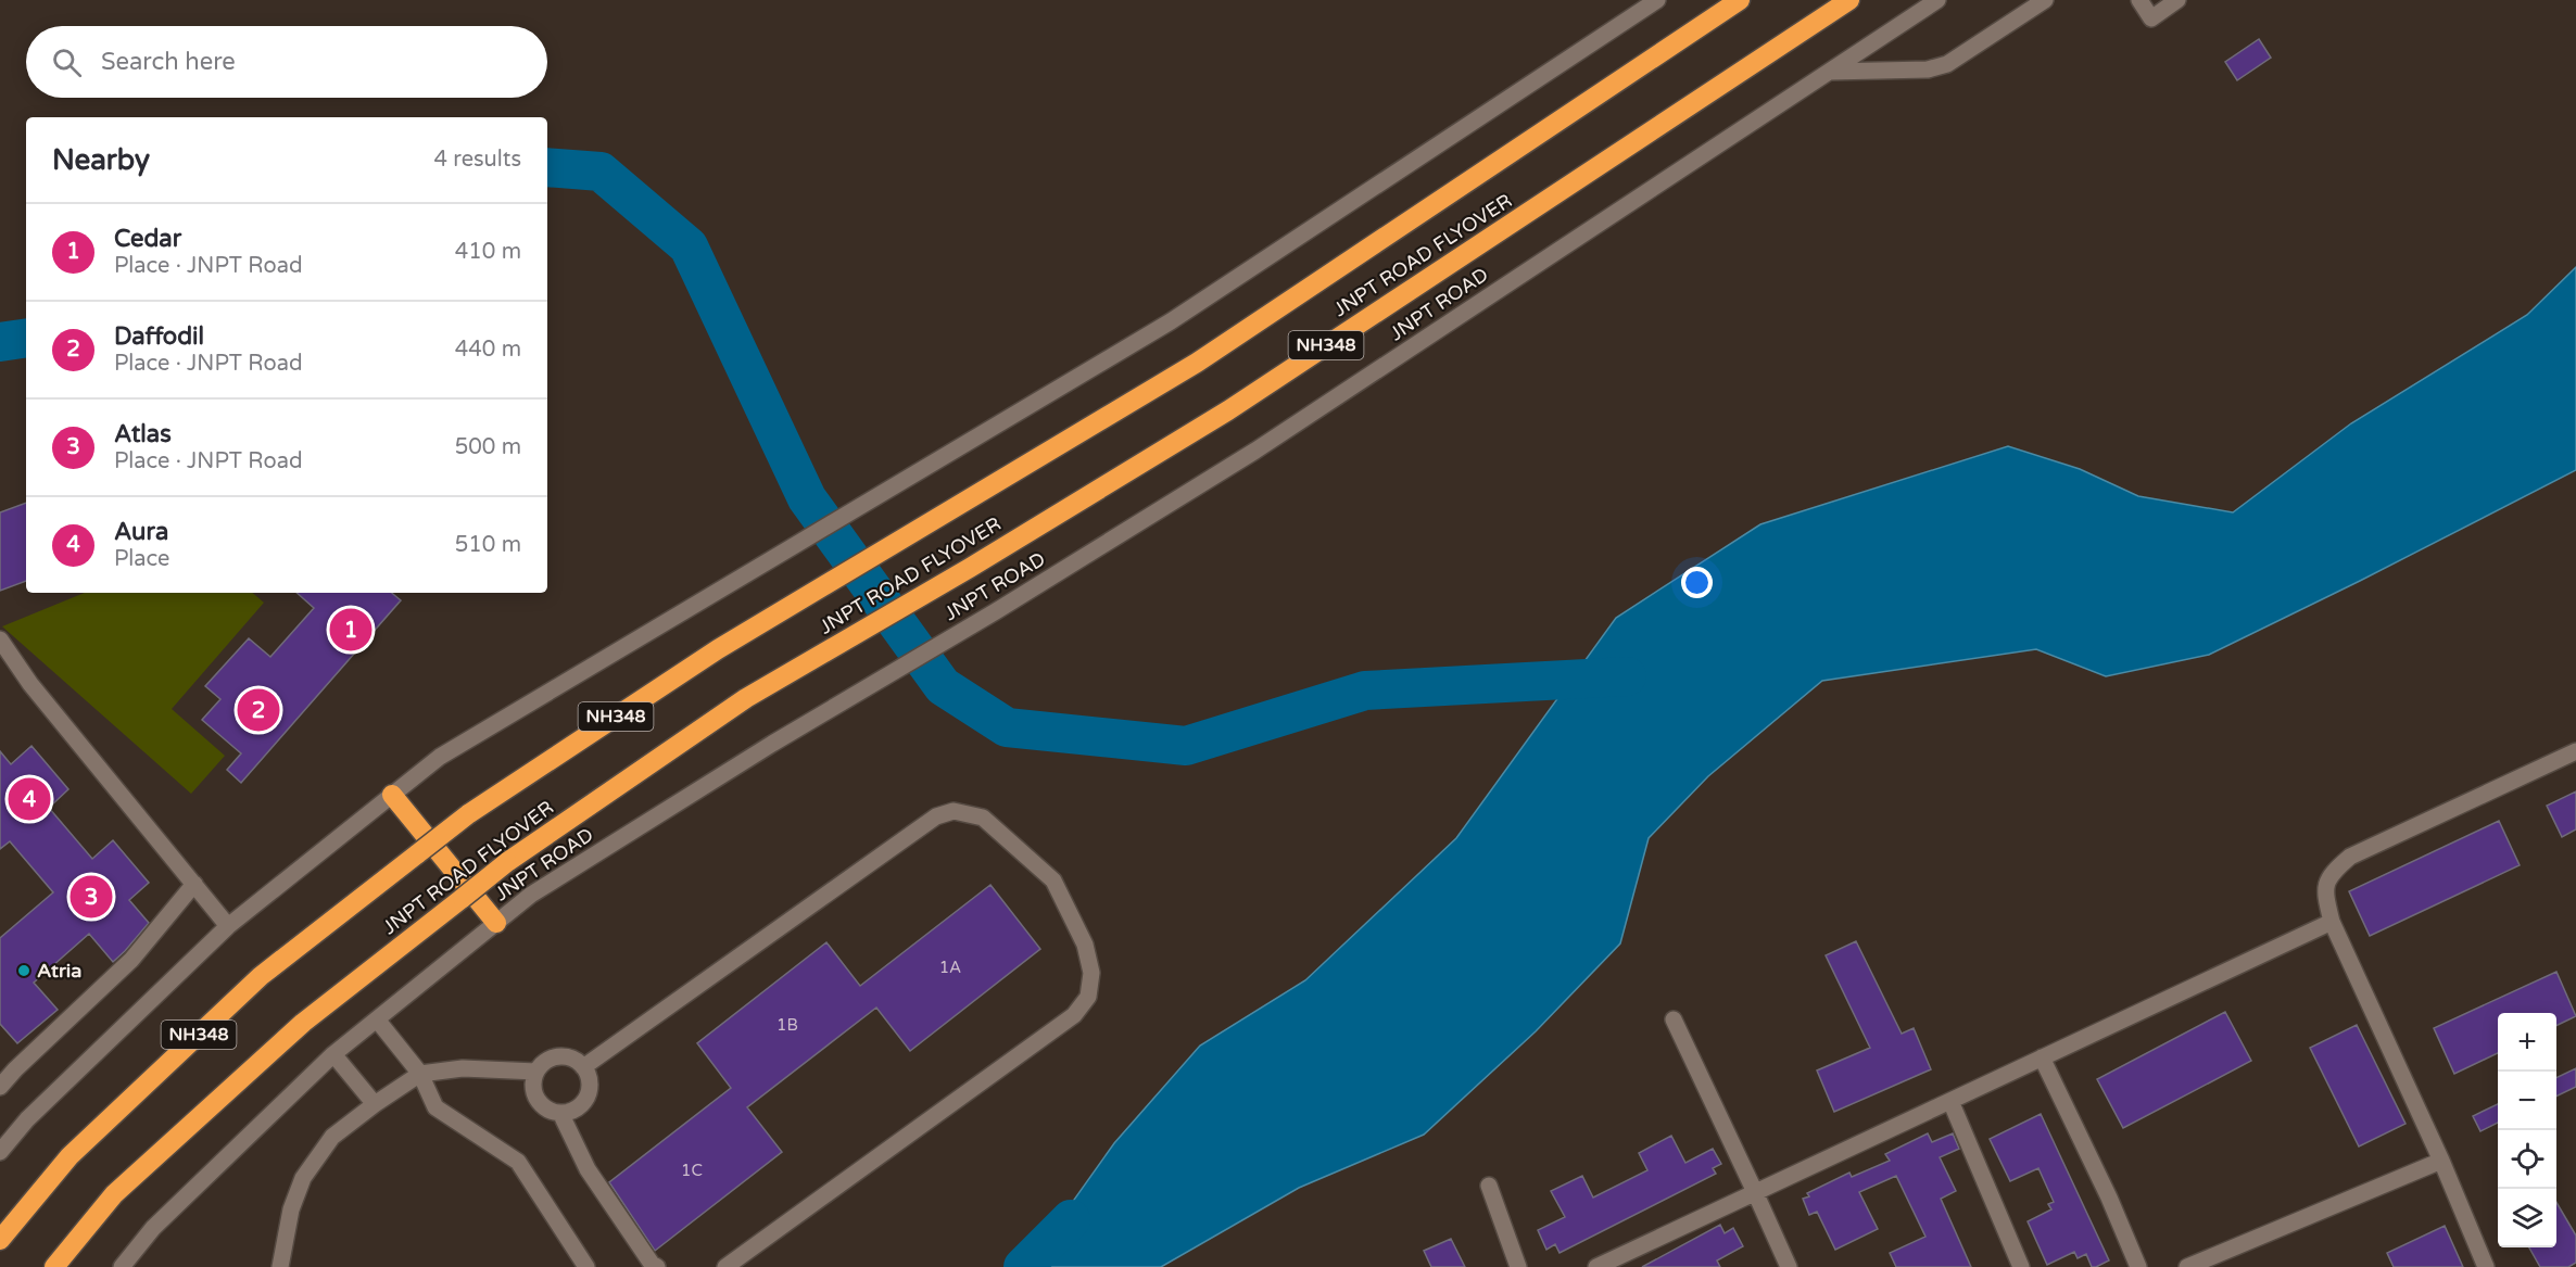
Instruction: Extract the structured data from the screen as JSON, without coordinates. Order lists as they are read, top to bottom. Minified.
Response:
{"streets":{"highway":["JNPT ROAD FLYOVER","NH348"],"street":["JNPT ROAD"]},"places":["Atria"],"house_numbers":["1A","1B","1C"],"page":{"search":"Search here","heading":["Nearby","4 results"],"list":[{"mark":"1","name":"Cedar","note":"Place · JNPT Road","value":"410 m"},{"mark":"2","name":"Daffodil","note":"Place · JNPT Road","value":"440 m"},{"mark":"3","name":"Atlas","note":"Place · JNPT Road","value":"500 m"},{"mark":"4","name":"Aura","note":"Place","value":"510 m"}],"pins":["1","2","4","3"],"map_buttons":["+","−"]}}
